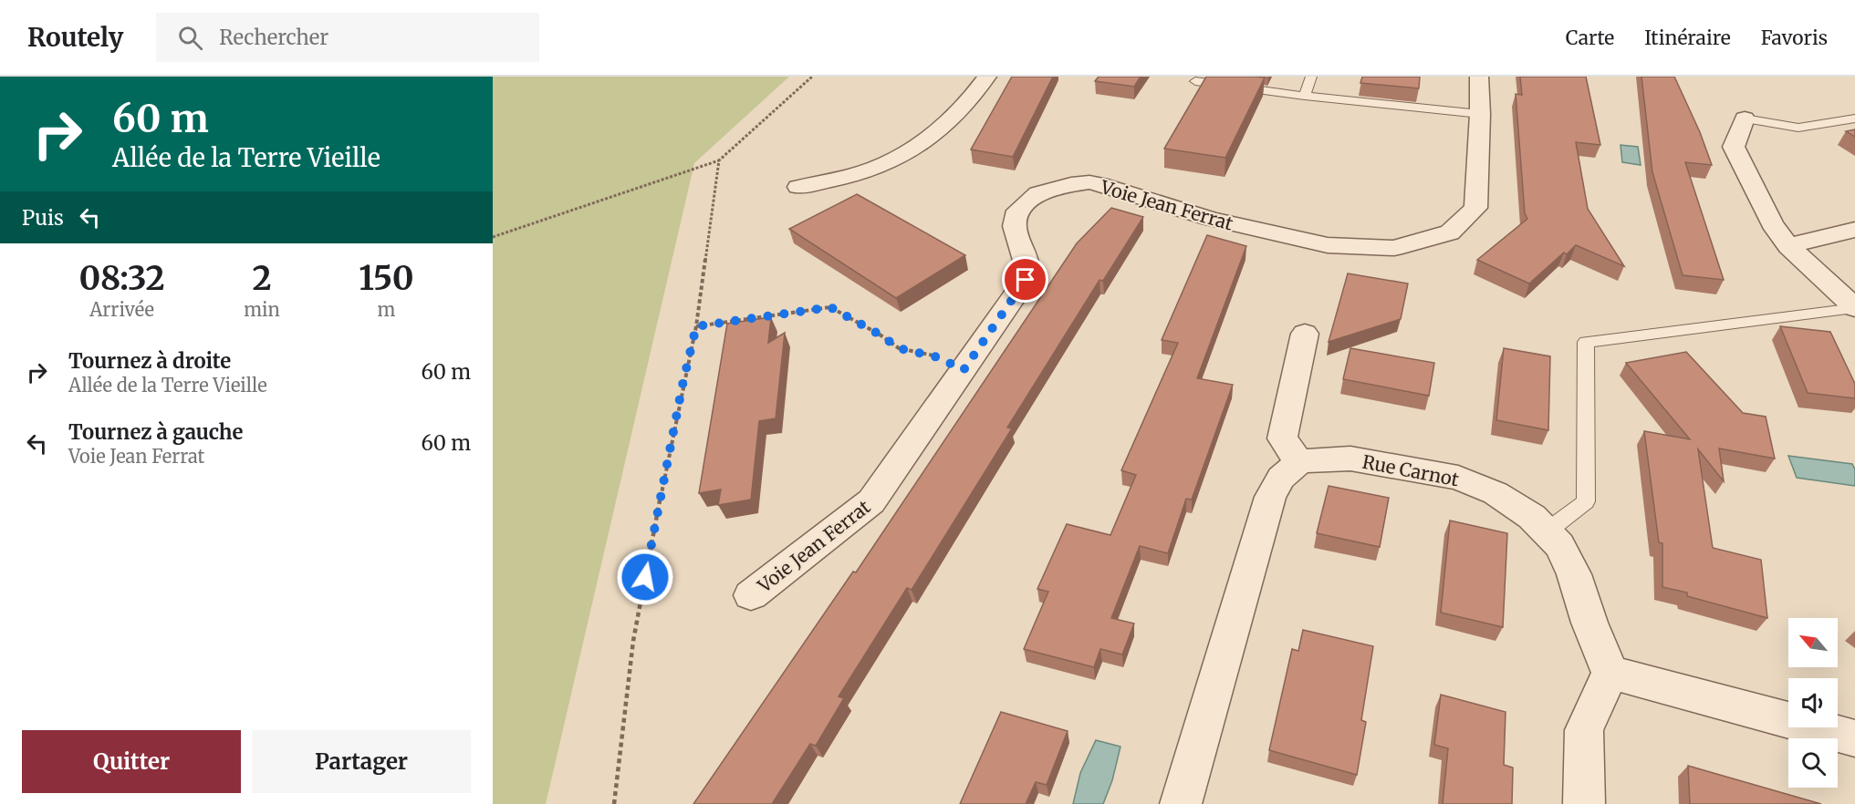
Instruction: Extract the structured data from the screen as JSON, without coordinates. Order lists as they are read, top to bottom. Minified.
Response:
{"streets":{"street":["Voie Jean Ferrat","Rue Carnot"]},"north":"top left","page":{"header":"Routely","search":"Rechercher","nav":["Carte","Itinéraire","Favoris"],"turn":["60 m","Allée de la Terre Vieille"],"then":"Puis","eta":["08:32","Arrivée","2","min","150","m"],"list":[{"name":"Tournez à droite","note":"Allée de la Terre Vieille","value":"60 m"},{"name":"Tournez à gauche","note":"Voie Jean Ferrat","value":"60 m"}],"buttons":["Quitter","Partager"]}}
